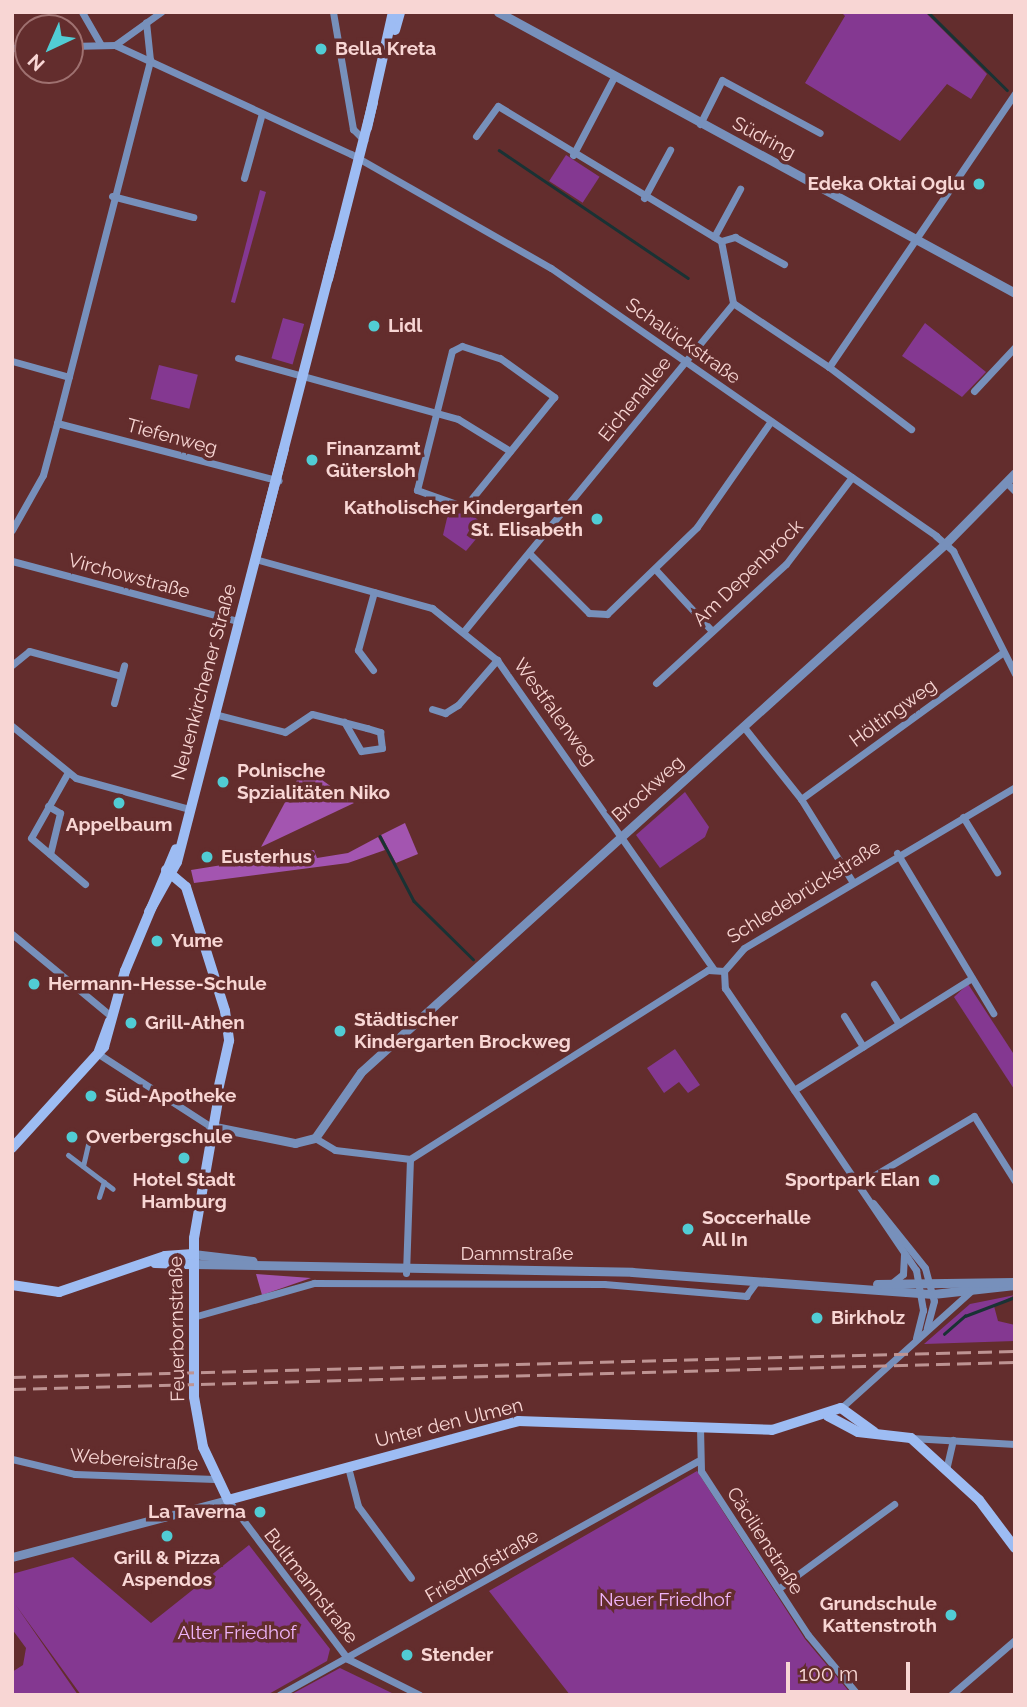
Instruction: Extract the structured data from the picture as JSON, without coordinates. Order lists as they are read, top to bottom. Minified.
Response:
{"streets":{"main road":["Neuenkirchener Straße","Dammstraße","Feuerbornstraße","Unter den Ulmen"],"street":["Südring","Schalückstraße","Eichenallee","Tiefenweg","Am Depenbrock","Virchowstraße","Westfalenweg","Höltingweg","Brockweg","Schledebrückstraße","Webereistraße","Cäcilienstraße","Friedhofstraße","Bultmannstraße"]},"crossings":[["Schalückstraße","Eichenallee"],["Schalückstraße","Am Depenbrock"],["Schalückstraße","Neuenkirchener Straße"],["Schalückstraße","Höltingweg"],["Schalückstraße","Brockweg"],["Eichenallee","Westfalenweg"],["Tiefenweg","Neuenkirchener Straße"],["Virchowstraße","Neuenkirchener Straße"],["Neuenkirchener Straße","Westfalenweg"],["Neuenkirchener Straße","Feuerbornstraße"],["Westfalenweg","Brockweg"],["Westfalenweg","Schledebrückstraße"],["Dammstraße","Feuerbornstraße"],["Feuerbornstraße","Unter den Ulmen"],["Feuerbornstraße","Webereistraße"],["Feuerbornstraße","Bultmannstraße"],["Unter den Ulmen","Bultmannstraße"],["Cäcilienstraße","Friedhofstraße"],["Friedhofstraße","Bultmannstraße"]],"parks":["Neuer Friedhof","Alter Friedhof"],"places":["Bella Kreta","Edeka Oktai Oglu","Lidl","Finanzamt Gütersloh","Katholischer Kindergarten St. Elisabeth","Polnische Spzialitäten Niko","Appelbaum","Eusterhus","Yume","Hermann-Hesse-Schule","Grill-Athen","Städtischer Kindergarten Brockweg","Süd-Apotheke","Overbergschule","Hotel Stadt Hamburg","Sportpark Elan","Soccerhalle All In","Birkholz","La Taverna","Grill & Pizza Aspendos","Grundschule Kattenstroth","Stender"],"scale_bar":"100 m","north":"bottom left"}
